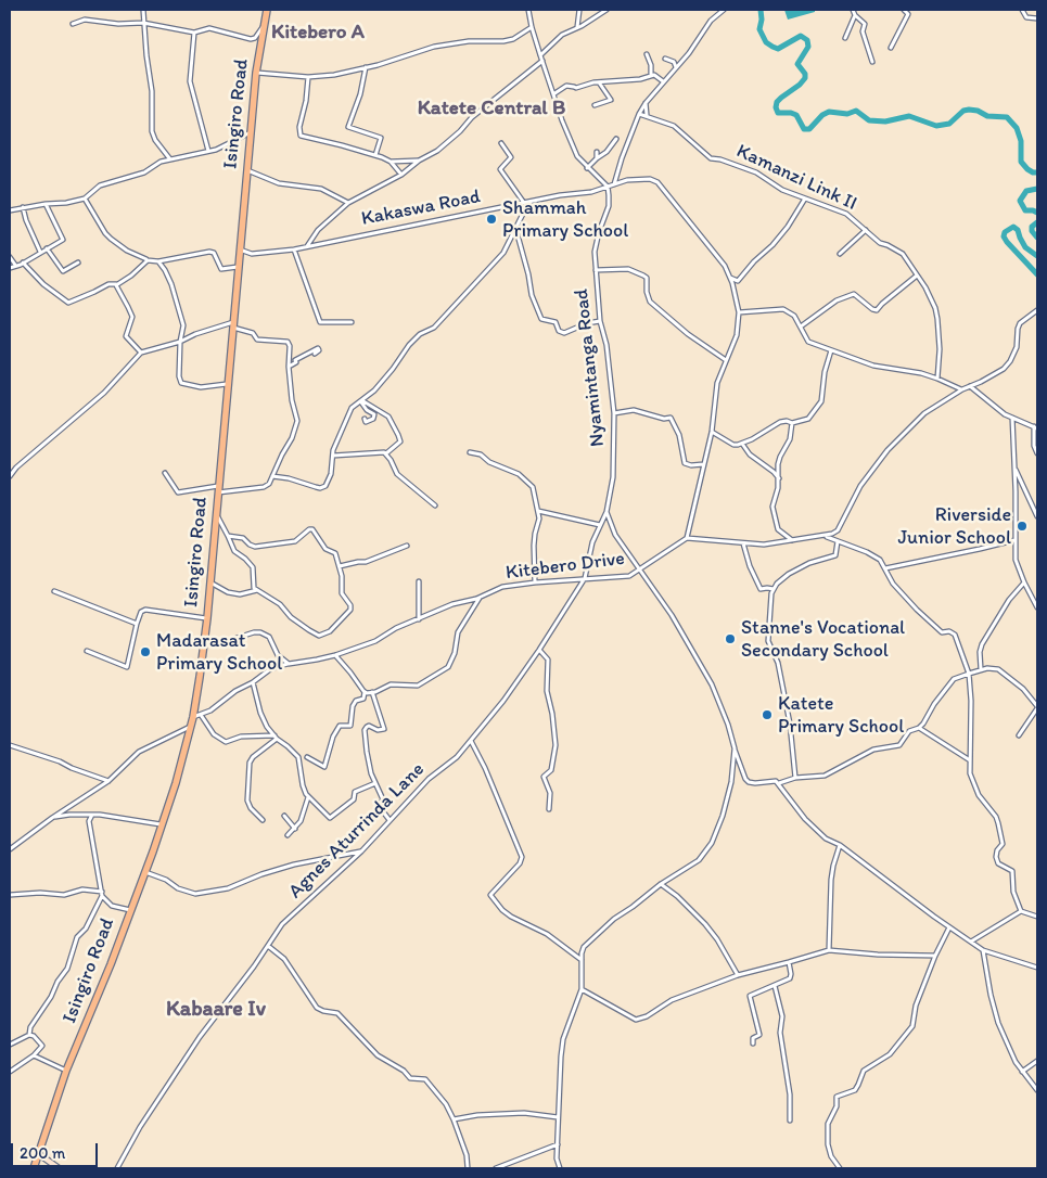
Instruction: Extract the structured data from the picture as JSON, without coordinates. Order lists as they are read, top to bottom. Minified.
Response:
{"streets":{"main road":["Isingiro Road"],"street":["Kamanzi Link II","Kakaswa Road","Nyamintanga Road","Kitebero Drive","Agnes Aturrinda Lane"]},"crossings":[["Isingiro Road","Kakaswa Road"],["Isingiro Road","Kitebero Drive"],["Kakaswa Road","Nyamintanga Road"],["Nyamintanga Road","Agnes Aturrinda Lane"],["Kitebero Drive","Agnes Aturrinda Lane"]],"districts":["Kitebero A","Katete Central B","Kabaare Iv"],"places":["Shammah Primary School","Riverside Junior School","Stanne's Vocational Secondary School","Madarasat Primary School","Katete Primary School"],"scale_bar":"200 m"}
